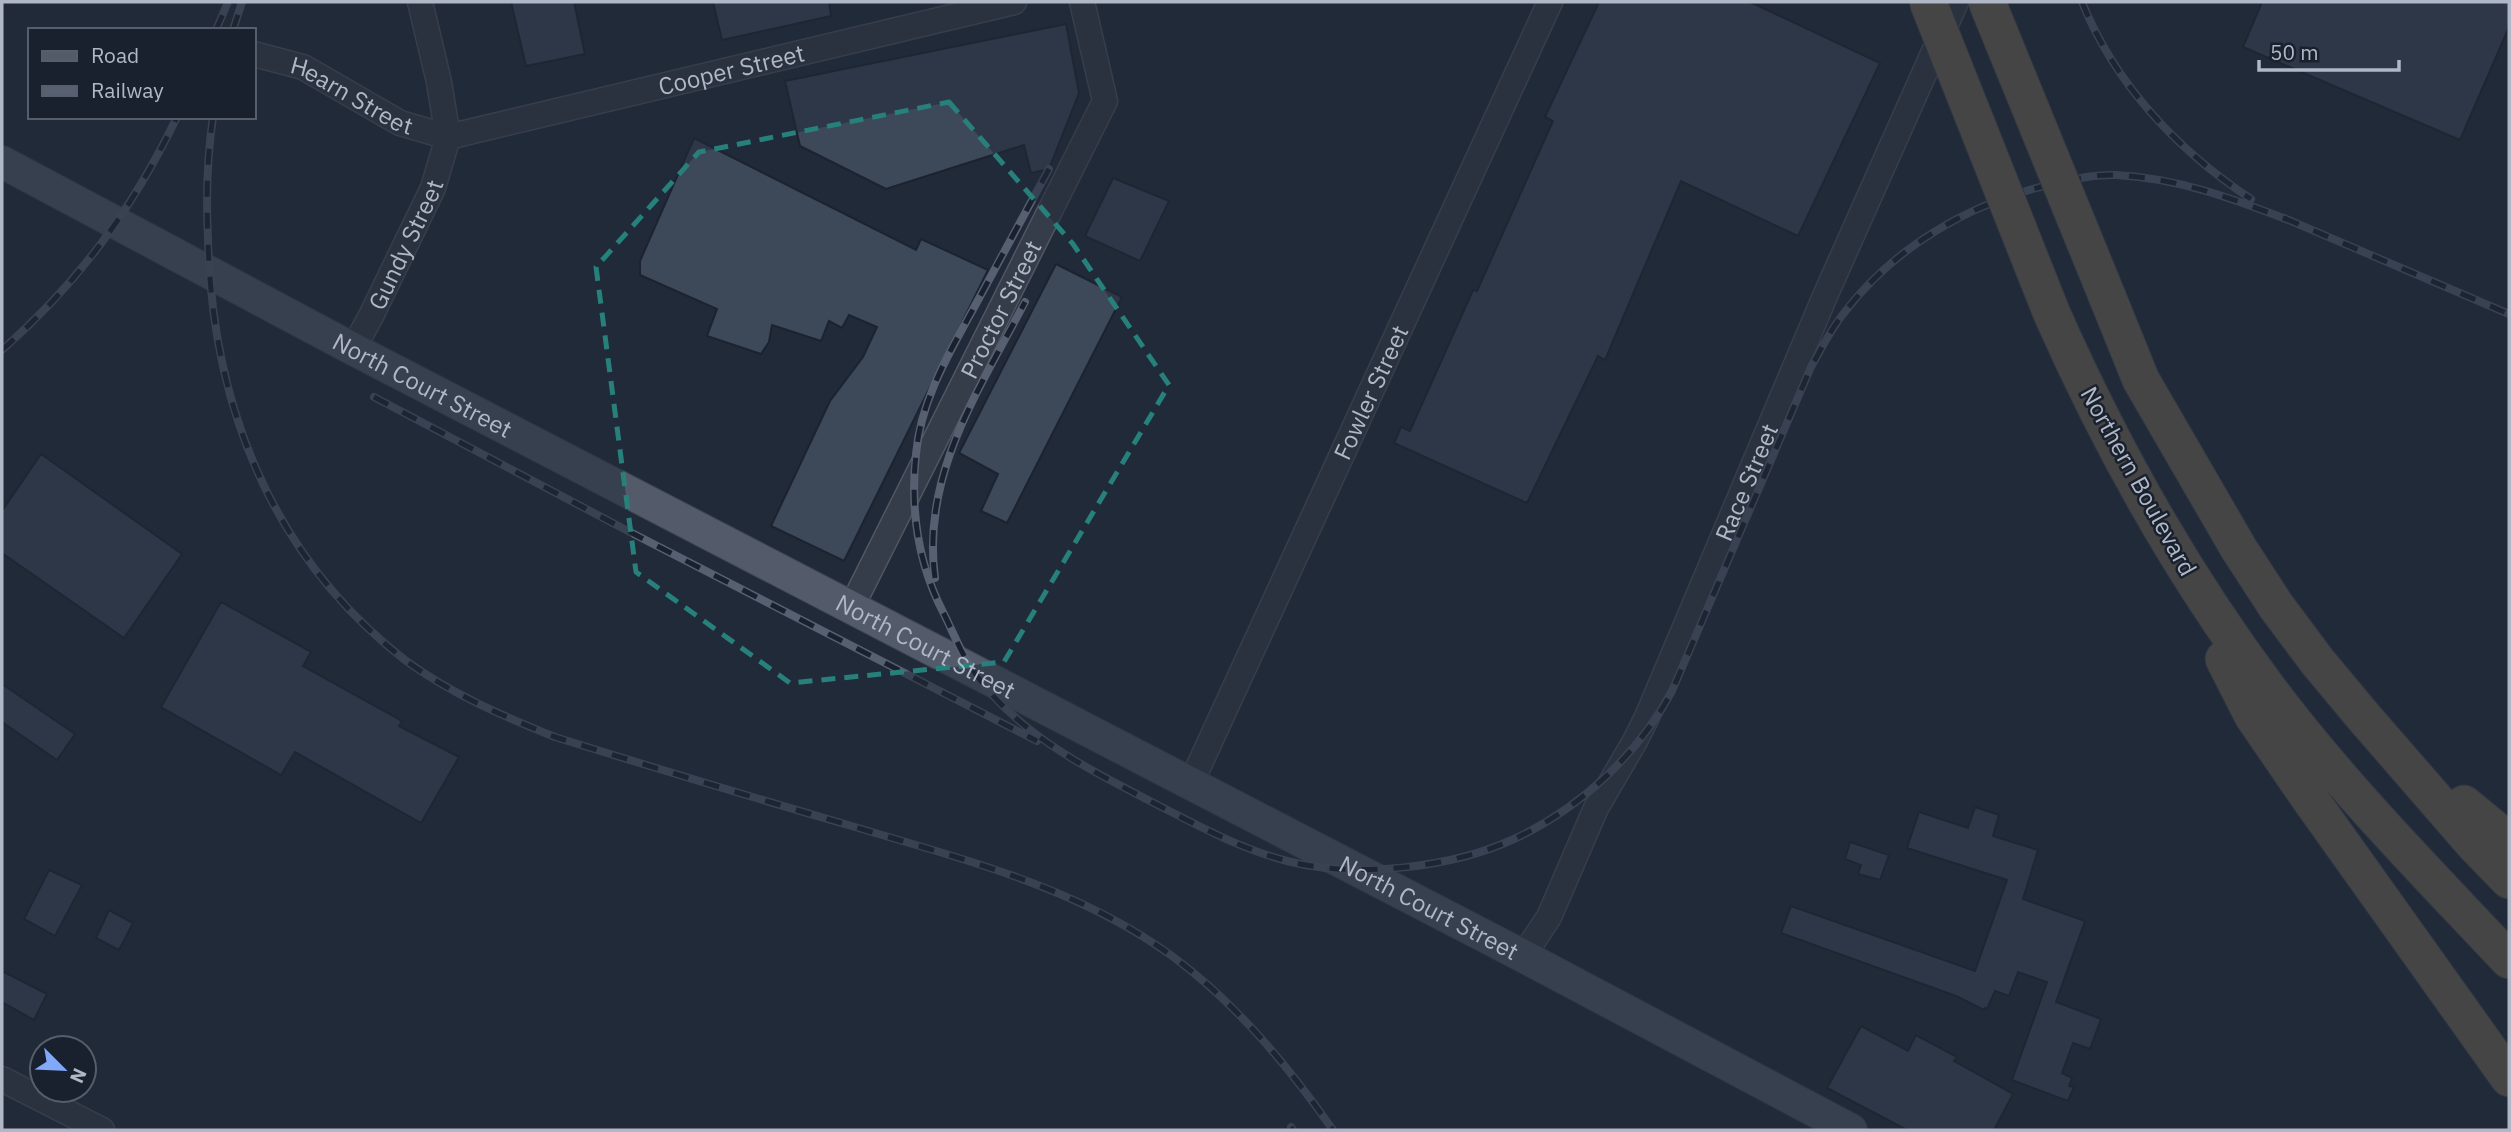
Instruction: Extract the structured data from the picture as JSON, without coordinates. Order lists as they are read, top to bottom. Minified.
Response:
{"streets":{"highway":["Northern Boulevard"],"main road":["North Court Street"],"street":["Cooper Street","Hearn Street","Gundy Street","Proctor Street","Fowler Street","Race Street"]},"crossings":[["Cooper Street","Hearn Street"],["Cooper Street","Gundy Street"],["Hearn Street","Gundy Street"],["Gundy Street","North Court Street"],["Proctor Street","North Court Street"],["North Court Street","Fowler Street"],["North Court Street","Race Street"]],"legend":["Road","Railway"],"scale_bar":"50 m","north":"bottom right"}
